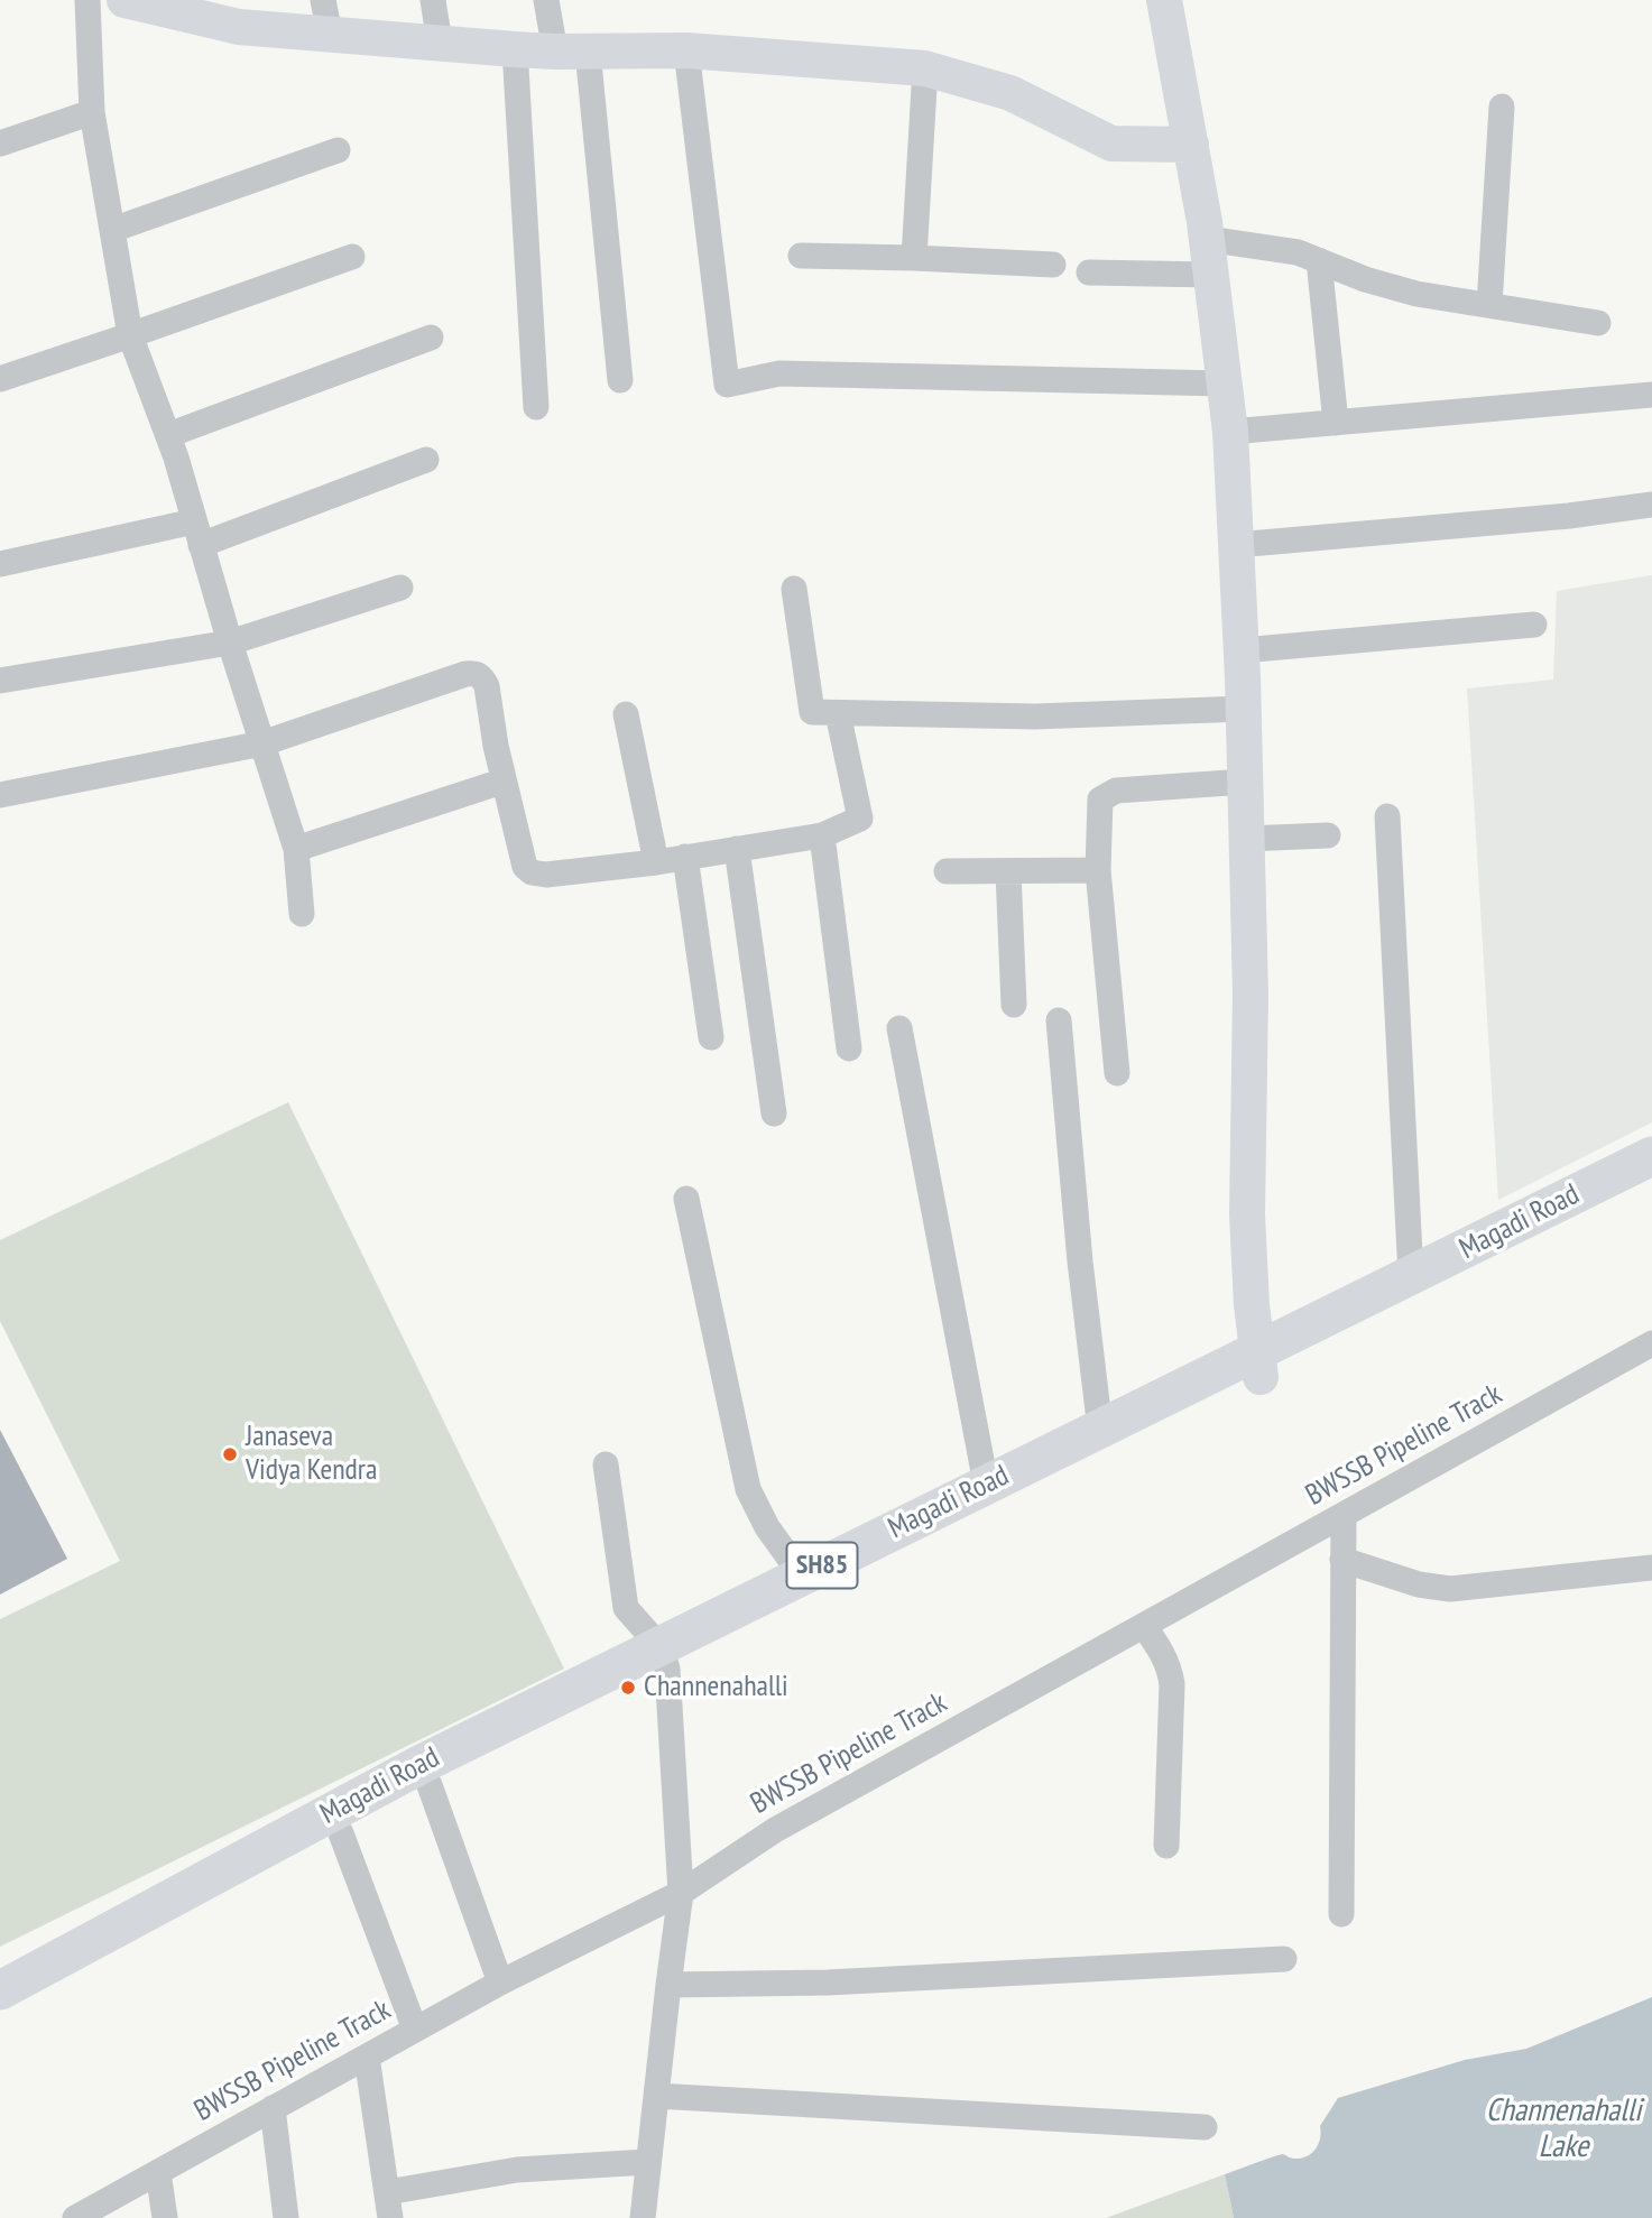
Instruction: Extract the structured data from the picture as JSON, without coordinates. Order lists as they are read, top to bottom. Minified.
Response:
{"streets":{"main road":["Magadi Road","SH85"],"street":["BWSSB Pipeline Track"]},"water":["Channenahalli Lake"],"places":["Janaseva Vidya Kendra","Channenahalli"]}
